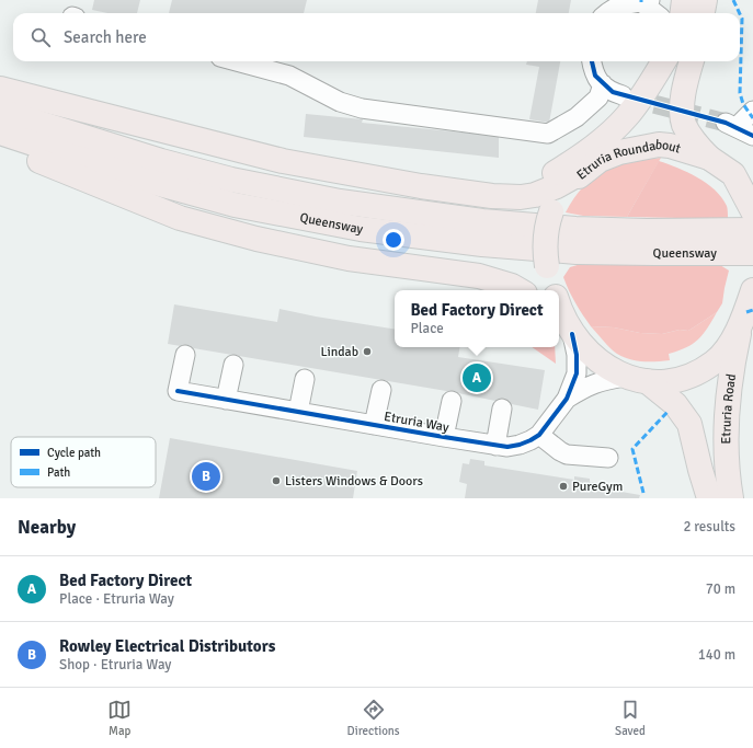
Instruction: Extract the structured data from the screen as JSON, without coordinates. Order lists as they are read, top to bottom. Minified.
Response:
{"streets":{"highway":["Etruria Roundabout","Queensway","Etruria Road"],"street":["Etruria Way"]},"places":["Lindab","Listers Windows & Doors","PureGym"],"legend":["Cycle path","Path"],"page":{"search":"Search here","popup":["Bed Factory Direct","Place"],"pins":["A","B"],"heading":["Nearby","2 results"],"list":[{"mark":"A","name":"Bed Factory Direct","note":"Place · Etruria Way","value":"70 m"},{"mark":"B","name":"Rowley Electrical Distributors","note":"Shop · Etruria Way","value":"140 m"}],"nav":["Map","Directions","Saved"]}}
